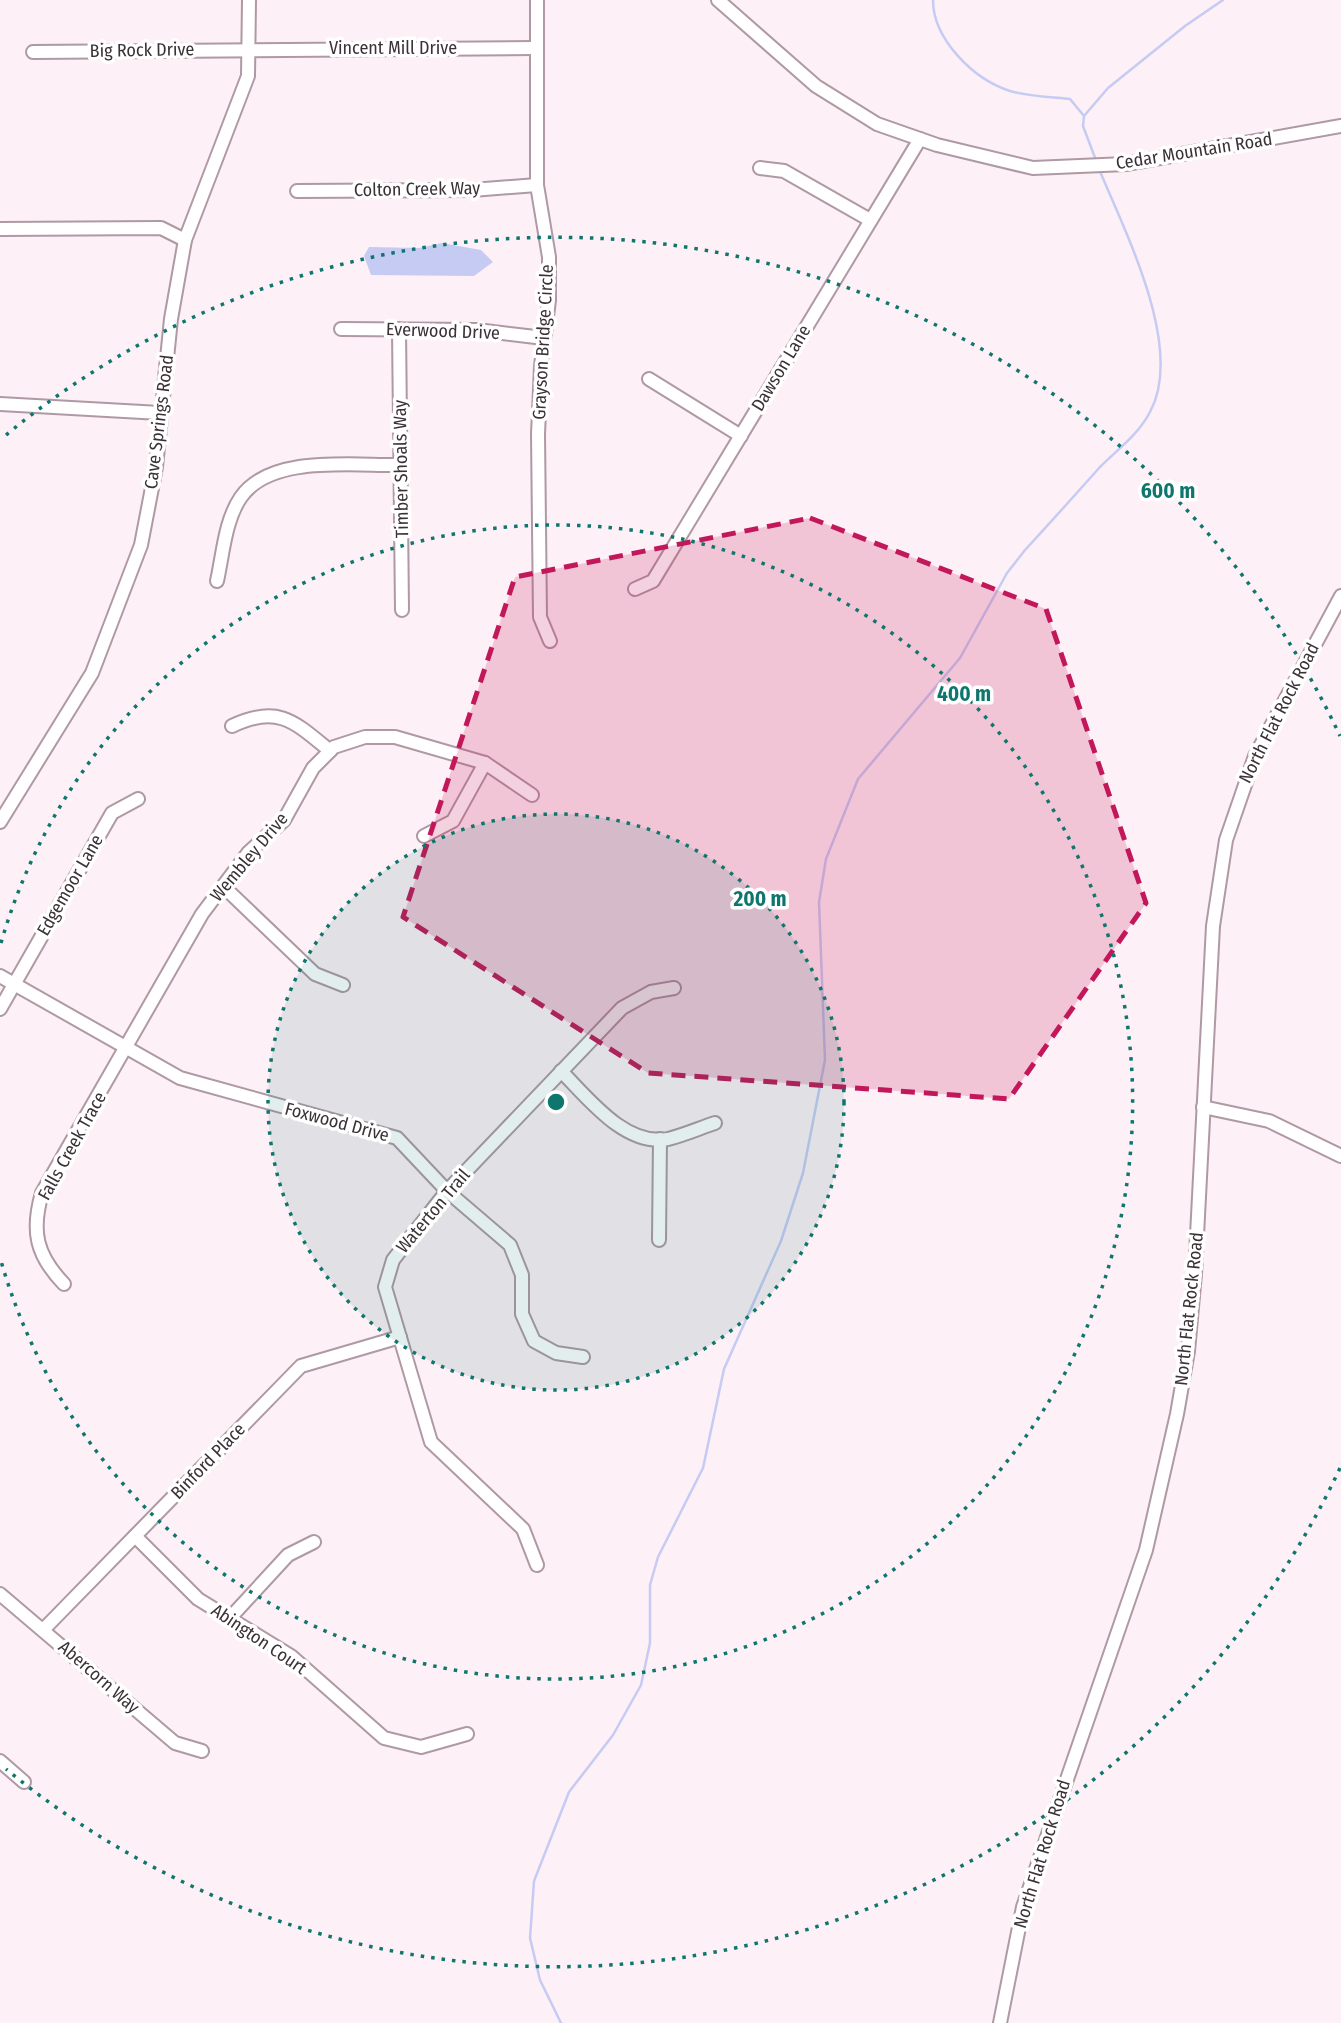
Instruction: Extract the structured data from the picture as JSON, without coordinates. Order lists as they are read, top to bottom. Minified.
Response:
{"streets":{"street":["Vincent Mill Drive","Big Rock Drive","Cedar Mountain Road","Colton Creek Way","Everwood Drive","Grayson Bridge Circle","Dawson Lane","Cave Springs Road","Timber Shoals Way","North Flat Rock Road","Wembley Drive","Edgemoor Lane","Foxwood Drive","Falls Creek Trace","Waterton Trail","Binford Place","Abington Court","Abercorn Way"]},"crossings":[["Vincent Mill Drive","Big Rock Drive"],["Vincent Mill Drive","Grayson Bridge Circle"],["Vincent Mill Drive","Cave Springs Road"],["Big Rock Drive","Cave Springs Road"],["Cedar Mountain Road","Dawson Lane"],["Colton Creek Way","Grayson Bridge Circle"],["Everwood Drive","Grayson Bridge Circle"],["Everwood Drive","Timber Shoals Way"],["Wembley Drive","Foxwood Drive"],["Wembley Drive","Falls Creek Trace"],["Edgemoor Lane","Foxwood Drive"],["Foxwood Drive","Falls Creek Trace"],["Foxwood Drive","Waterton Trail"],["Waterton Trail","Binford Place"],["Binford Place","Abington Court"],["Binford Place","Abercorn Way"]],"rings":["600 m","400 m","200 m"]}
